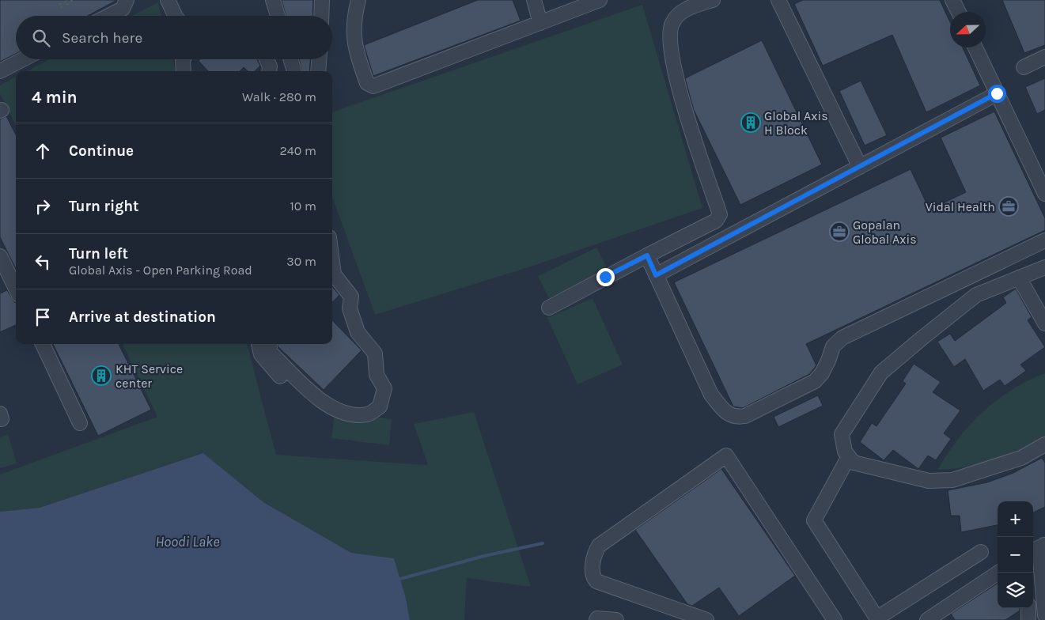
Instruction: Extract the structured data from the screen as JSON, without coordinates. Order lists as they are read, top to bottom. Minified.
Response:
{"water":["Hoodi Lake"],"places":{"building":["Global Axis H Block","KHT Service center"],"office":["Vidal Health","Gopalan Global Axis"]},"north":"left","page":{"search":"Search here","heading":["4 min","Walk · 280 m"],"list":[["Continue","240 m"],["Turn right","10 m"],["Turn left","Global Axis - Open Parking Road","30 m"],"Arrive at destination"],"map_buttons":["+","−"]}}
